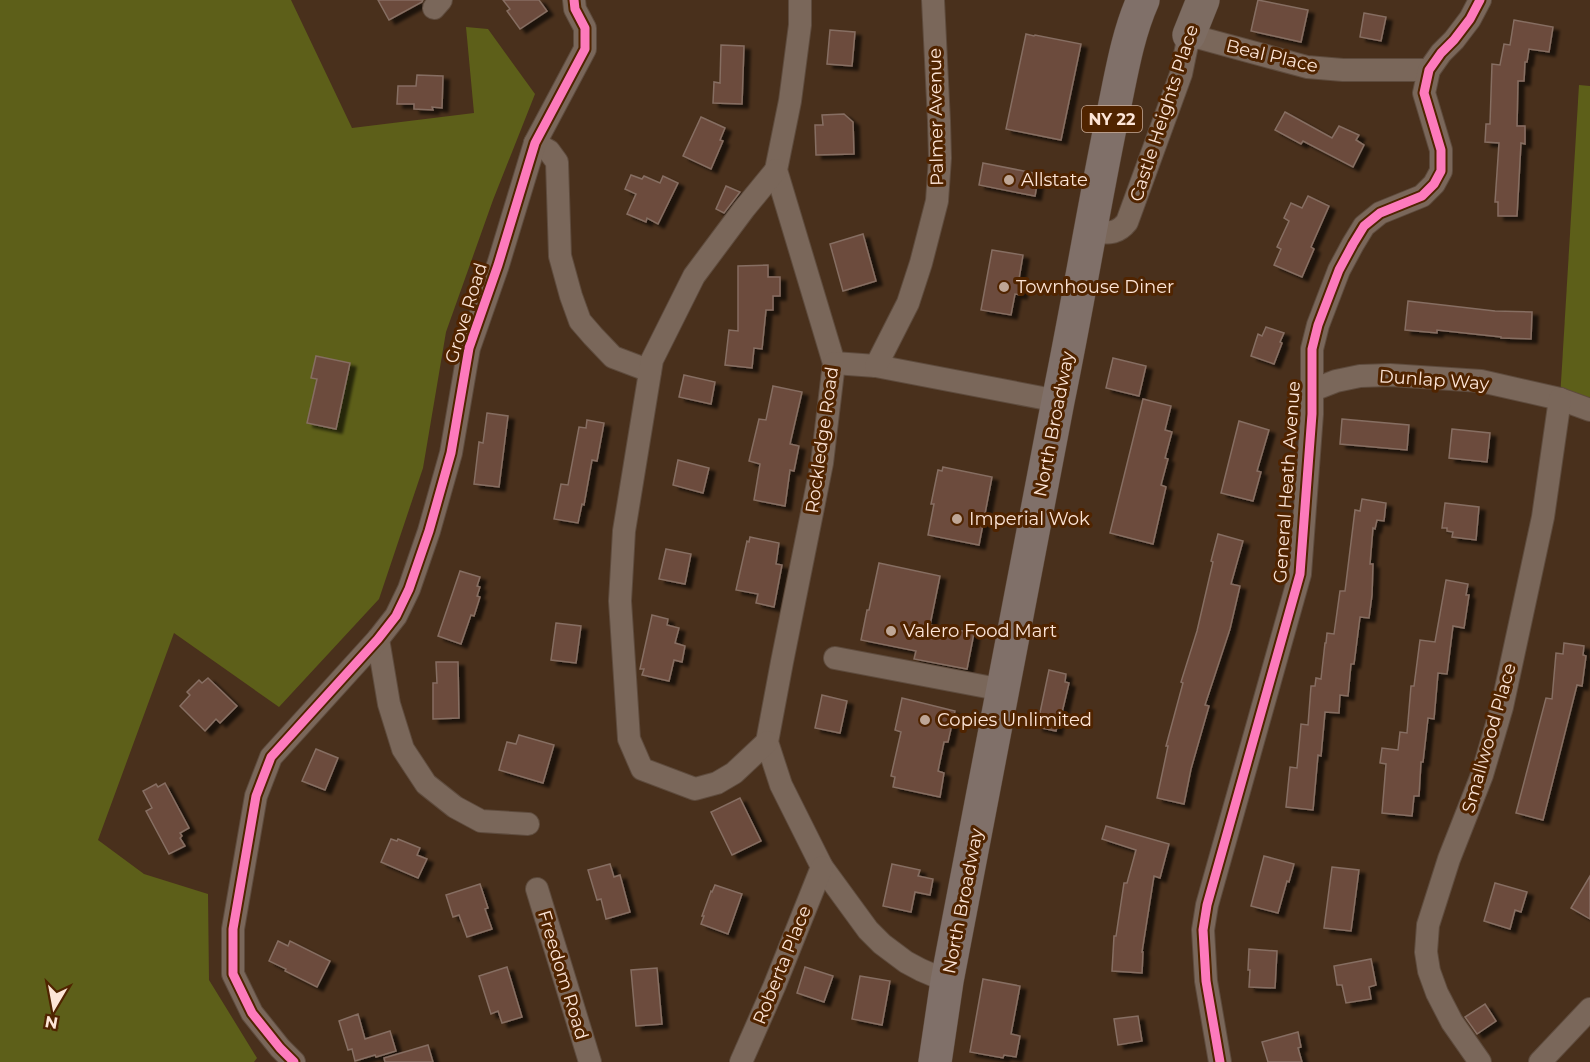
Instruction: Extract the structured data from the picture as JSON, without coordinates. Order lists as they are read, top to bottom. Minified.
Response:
{"streets":{"main road":["NY 22","North Broadway"],"street":["Beal Place","Castle Heights Place","Palmer Avenue","Grove Road","Dunlap Way","Rockledge Road","General Heath Avenue","Smallwood Place","Roberta Place","Freedom Road"]},"crossings":[["Beal Place","Castle Heights Place"],["Beal Place","General Heath Avenue"],["Castle Heights Place","North Broadway"],["Dunlap Way","General Heath Avenue"],["Dunlap Way","Smallwood Place"]],"places":["Allstate","Townhouse Diner","Imperial Wok","Valero Food Mart","Copies Unlimited"],"north":"bottom"}
